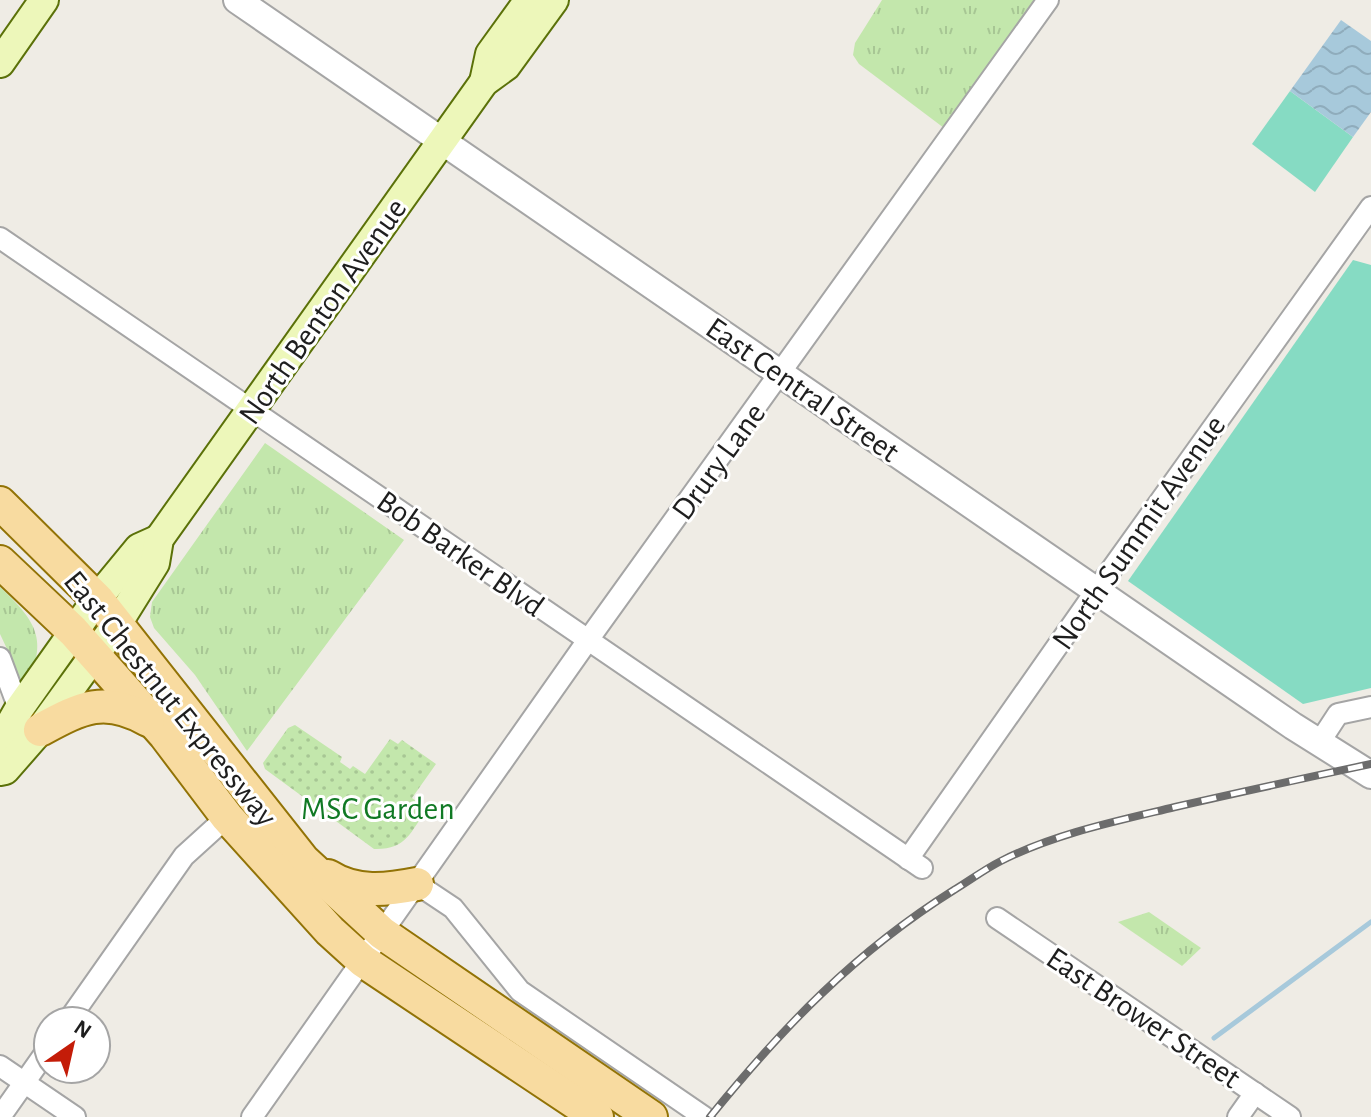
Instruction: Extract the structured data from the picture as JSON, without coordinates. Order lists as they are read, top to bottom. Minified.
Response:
{"streets":{"main road":["North Benton Avenue","East Chestnut Expressway"],"street":["East Central Street","Drury Lane","North Summit Avenue","Bob Barker Blvd","East Brower Street"]},"crossings":[["North Benton Avenue","East Central Street"],["North Benton Avenue","Bob Barker Blvd"],["North Benton Avenue","East Chestnut Expressway"],["East Central Street","Drury Lane"],["East Central Street","North Summit Avenue"],["Drury Lane","Bob Barker Blvd"],["Drury Lane","East Chestnut Expressway"],["North Summit Avenue","Bob Barker Blvd"]],"parks":["MSC Garden"],"north":"top right"}
